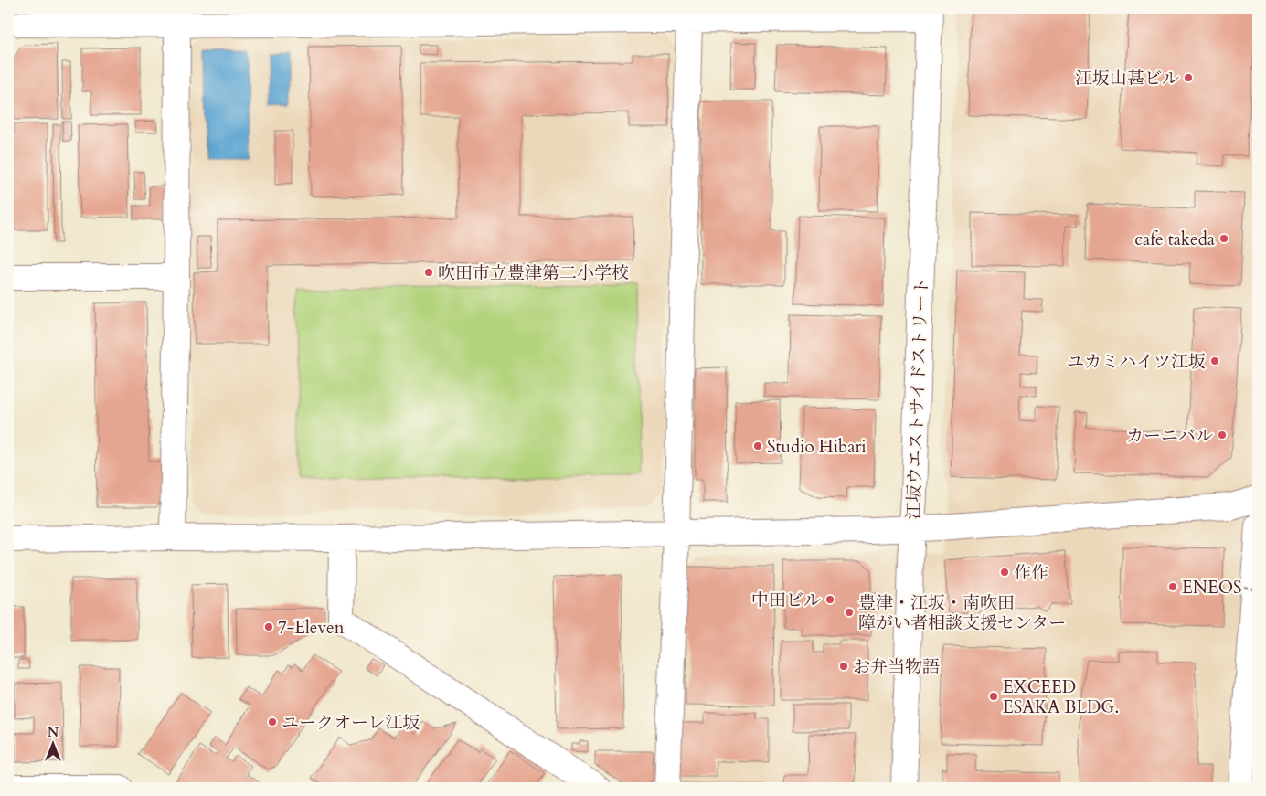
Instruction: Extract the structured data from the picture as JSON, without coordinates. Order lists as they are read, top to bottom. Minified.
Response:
{"streets":{"main road":["江坂ウエストサイドストリート"]},"places":["江坂山甚ビル","cafe takeda","吹田市立豊津第二小学校","ユカミハイツ江坂","カーニバル","Studio Hibari","作作","ENEOS","中田ビル","豊津・江坂・南吹田 障がい者相談支援センター","7-Eleven","お弁当物語","EXCEED ESAKA BLDG.","ユークオーレ江坂"],"north":"top"}
